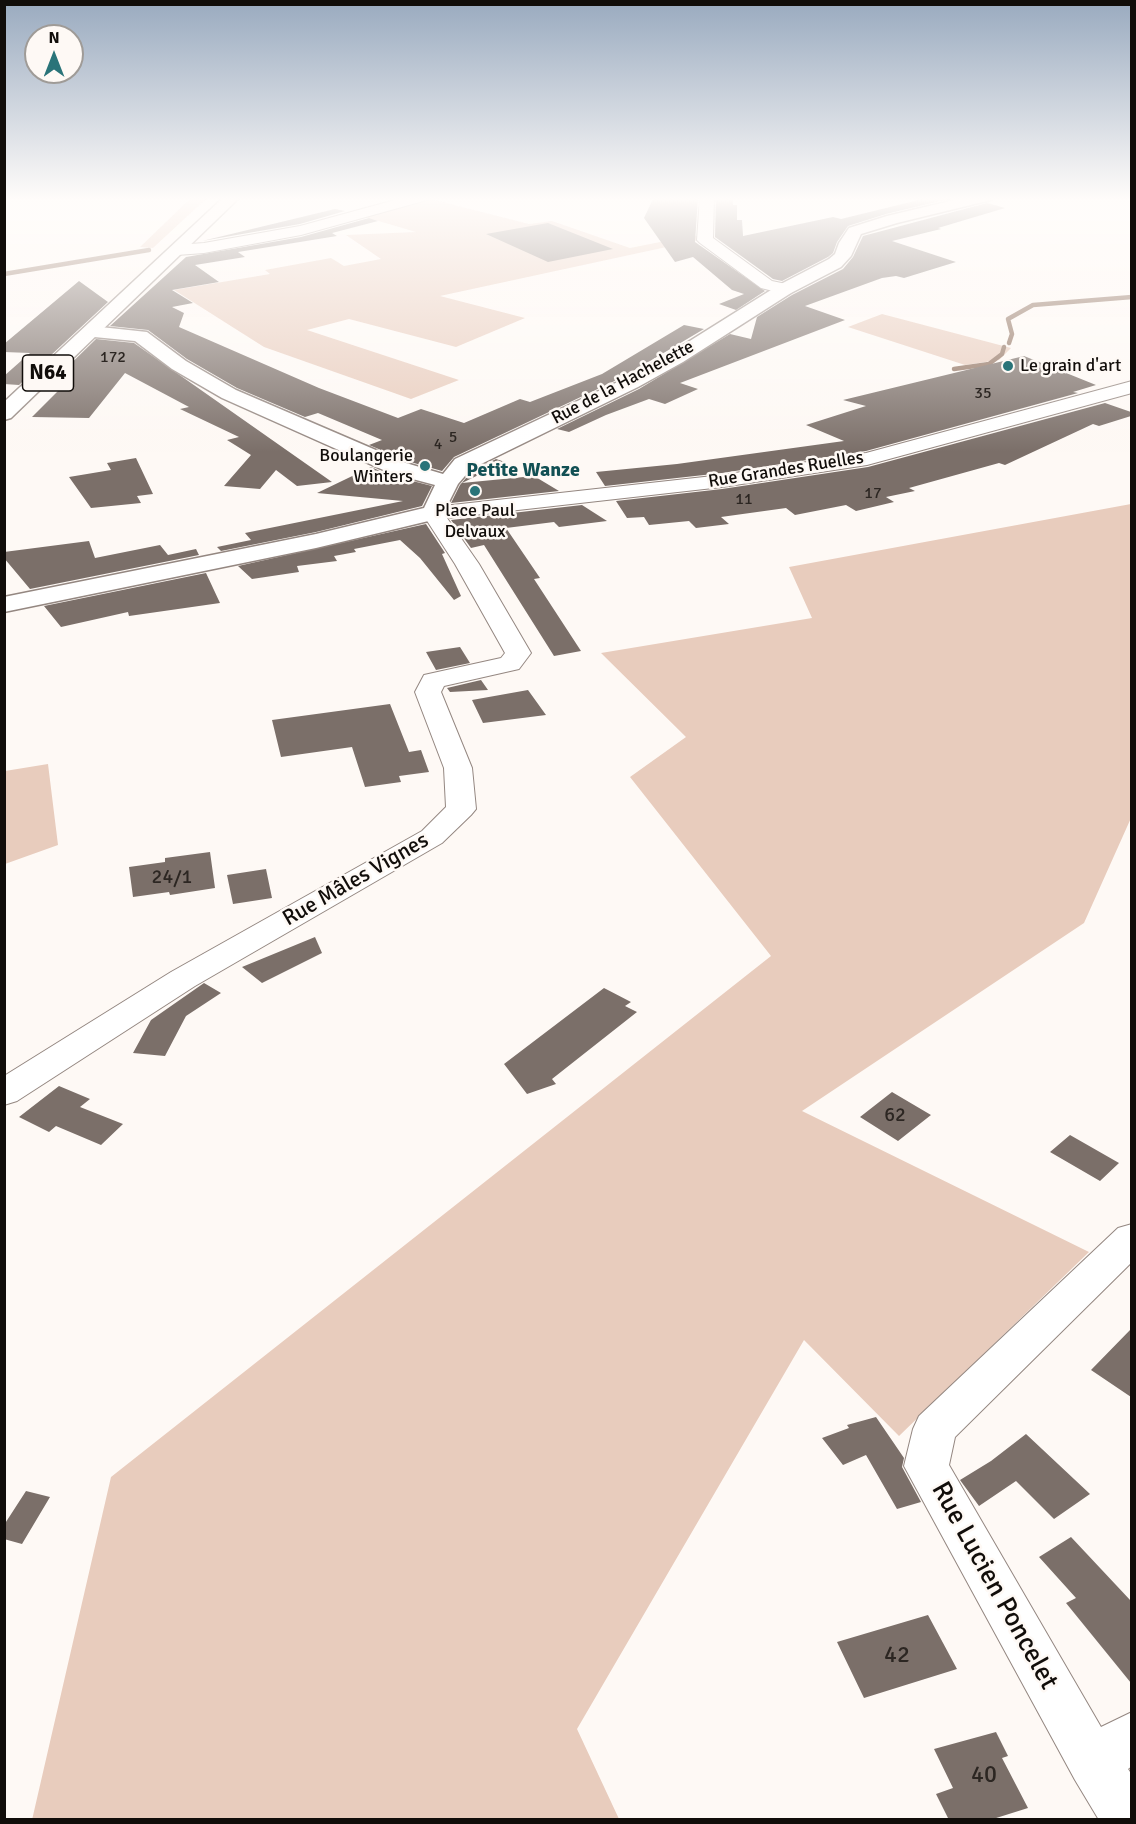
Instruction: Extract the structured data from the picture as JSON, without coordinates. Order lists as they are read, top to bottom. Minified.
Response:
{"streets":{"street":["N64","Rue de la Hachelette","Rue Grandes Ruelles","Rue Mâles Vignes","Rue Lucien Poncelet"]},"crossings":[["Rue de la Hachelette","Rue Grandes Ruelles"],["Rue de la Hachelette","Rue Mâles Vignes"],["Rue Grandes Ruelles","Rue Mâles Vignes"]],"districts":["Petite Wanze"],"places":["Le grain d'art","Boulangerie Winters","Place Paul Delvaux"],"house_numbers":["172","35","5","4","17","11","24/1","62","42","40"],"north":"top"}
